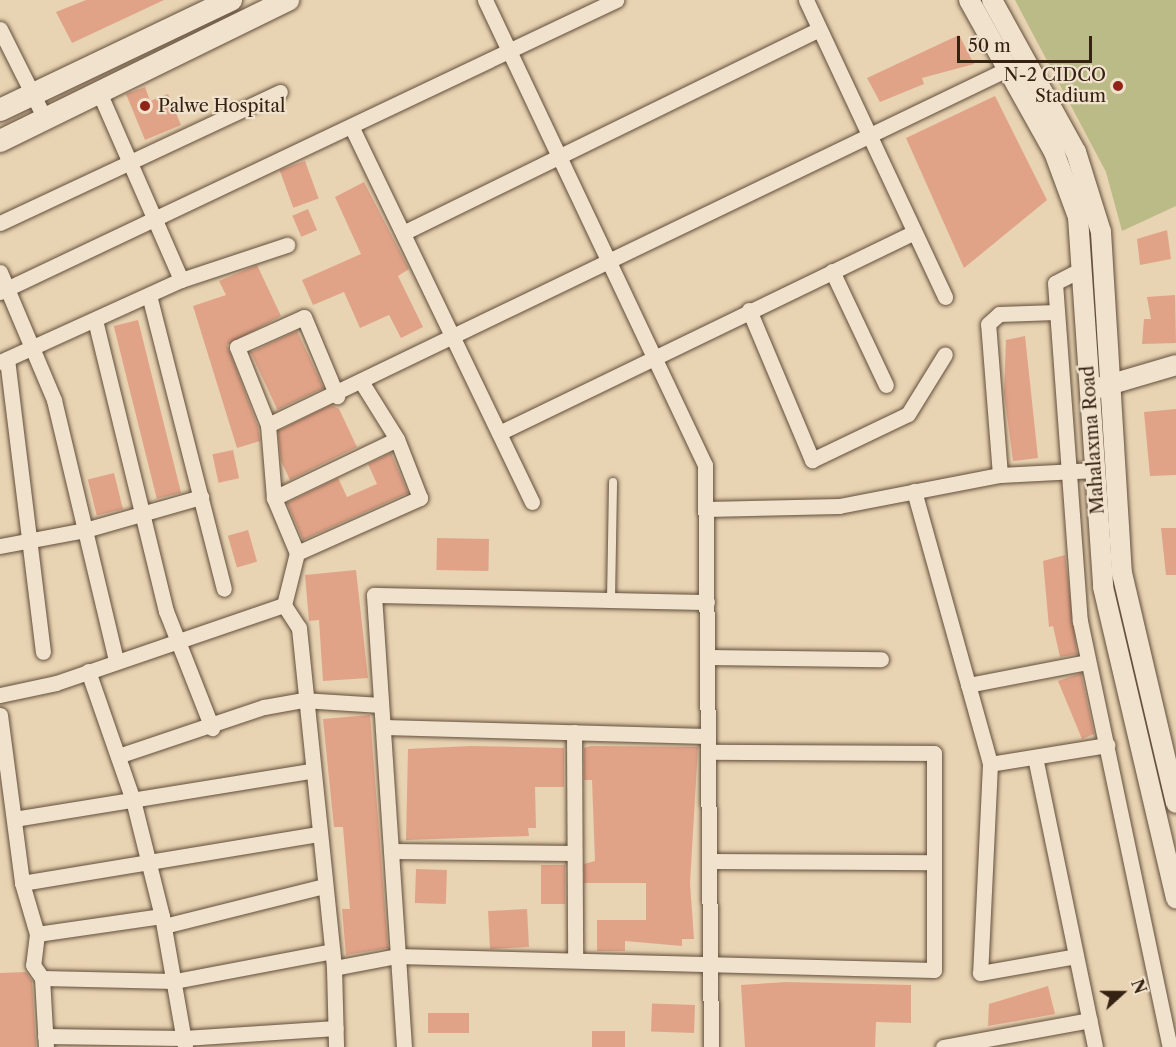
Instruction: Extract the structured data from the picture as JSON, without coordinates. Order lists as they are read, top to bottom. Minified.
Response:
{"streets":{"street":["Mahalaxma Road"]},"places":["N-2 CIDCO Stadium","Palwe Hospital"],"scale_bar":"50 m","north":"right"}
